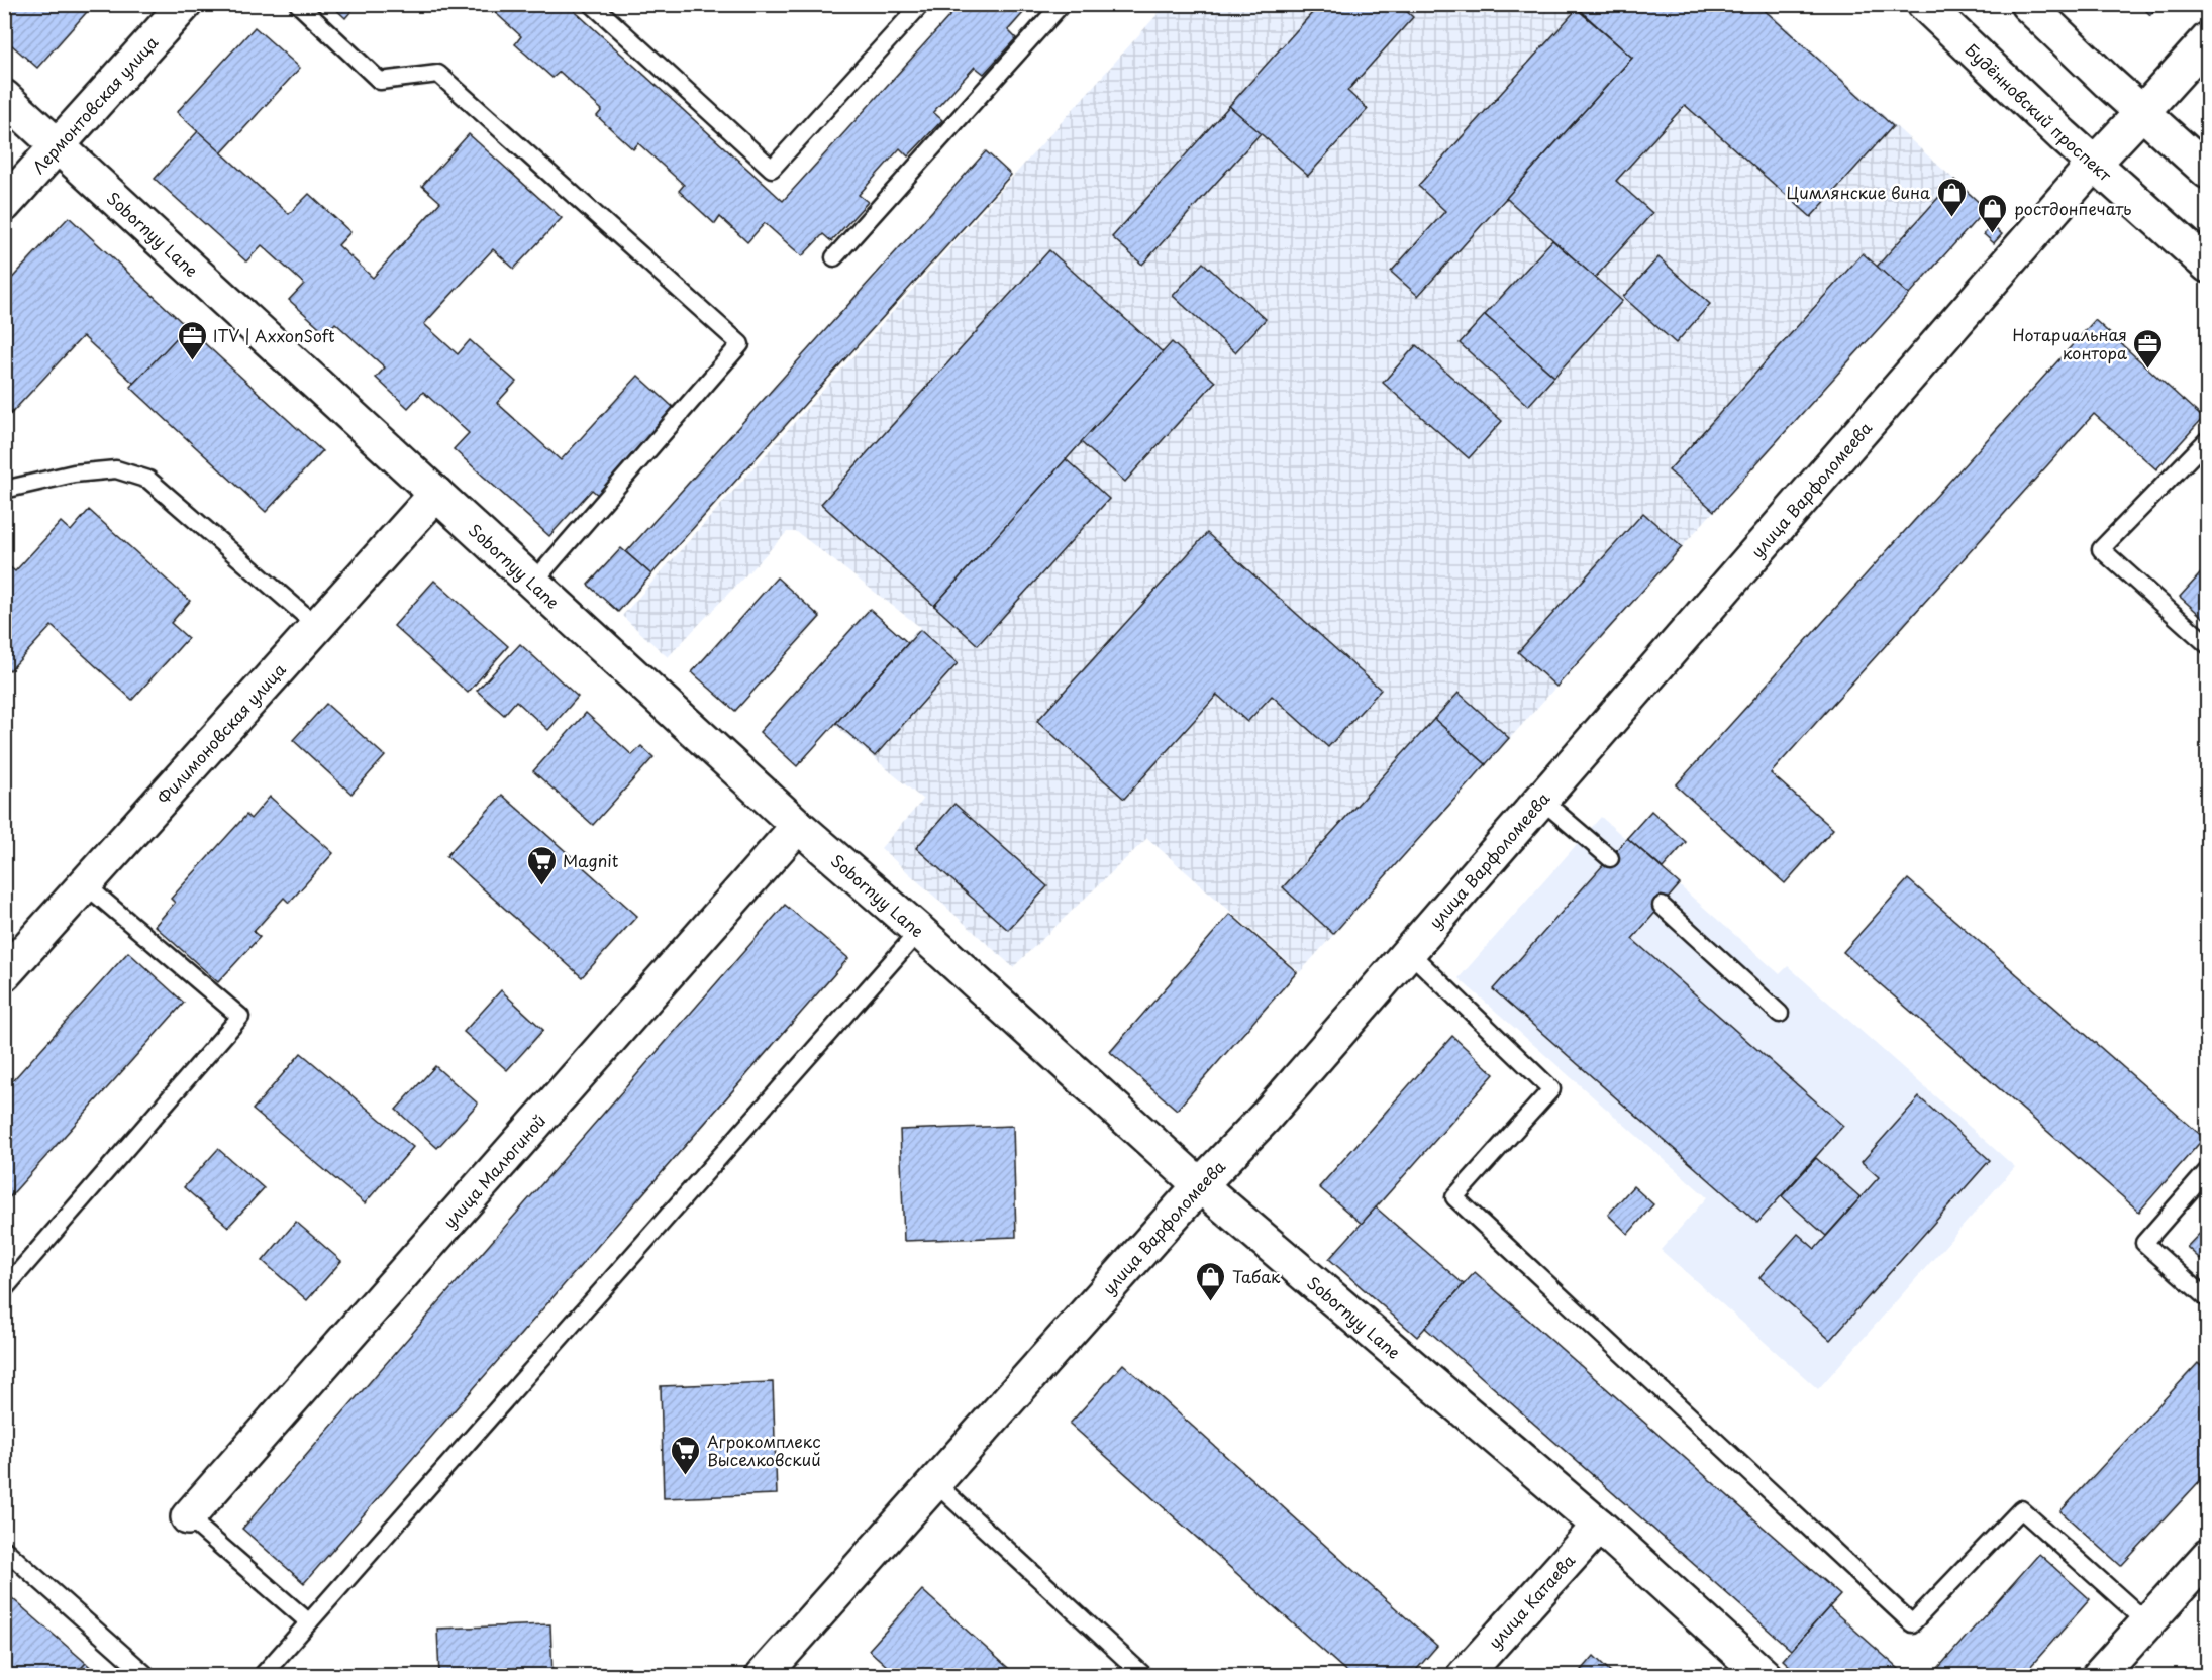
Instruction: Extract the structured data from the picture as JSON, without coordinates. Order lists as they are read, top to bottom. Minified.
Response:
{"streets":{"street":["Лермонтовская улица","Будённовский проспект","Sobornyy Lane","улица Варфоломеева","Филимоновская улица","улица Малюгиной","улица Катаева"]},"crossings":[["Лермонтовская улица","Sobornyy Lane"],["Будённовский проспект","улица Варфоломеева"],["Sobornyy Lane","улица Варфоломеева"],["Sobornyy Lane","Филимоновская улица"],["Sobornyy Lane","улица Малюгиной"],["Sobornyy Lane","улица Катаева"]],"places":{"shop":["Цимлянские вина","ростдонпечать","Табак"],"office":["ITV | AxxonSoft","Нотариальная контора"],"supermarket":["Magnit","Агрокомплекс Выселковский"]}}
